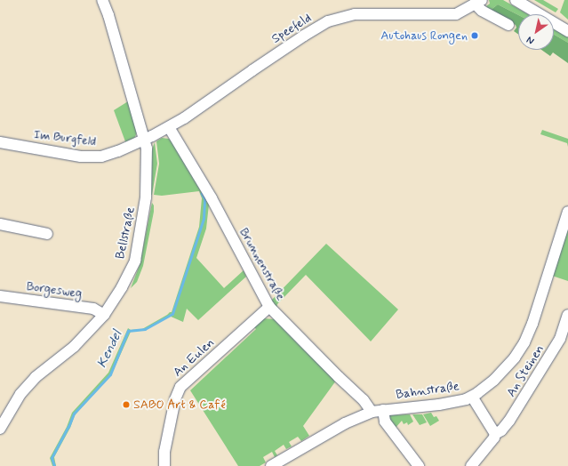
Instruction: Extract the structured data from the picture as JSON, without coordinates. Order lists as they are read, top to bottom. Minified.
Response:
{"streets":{"street":["Speefeld","Im Burgfeld","Bellstraße","Brunnenstraße","Borgesweg","An Eulen","An Steinen","Bahnstraße"]},"crossings":[["Speefeld","Im Burgfeld"],["Speefeld","Bellstraße"],["Speefeld","Brunnenstraße"],["Im Burgfeld","Bellstraße"],["Bellstraße","Borgesweg"],["Brunnenstraße","An Eulen"],["Brunnenstraße","Bahnstraße"]],"water":["Kendel"],"places":["Autohaus Rongen","SABO Art & Café"],"north":"bottom left"}
